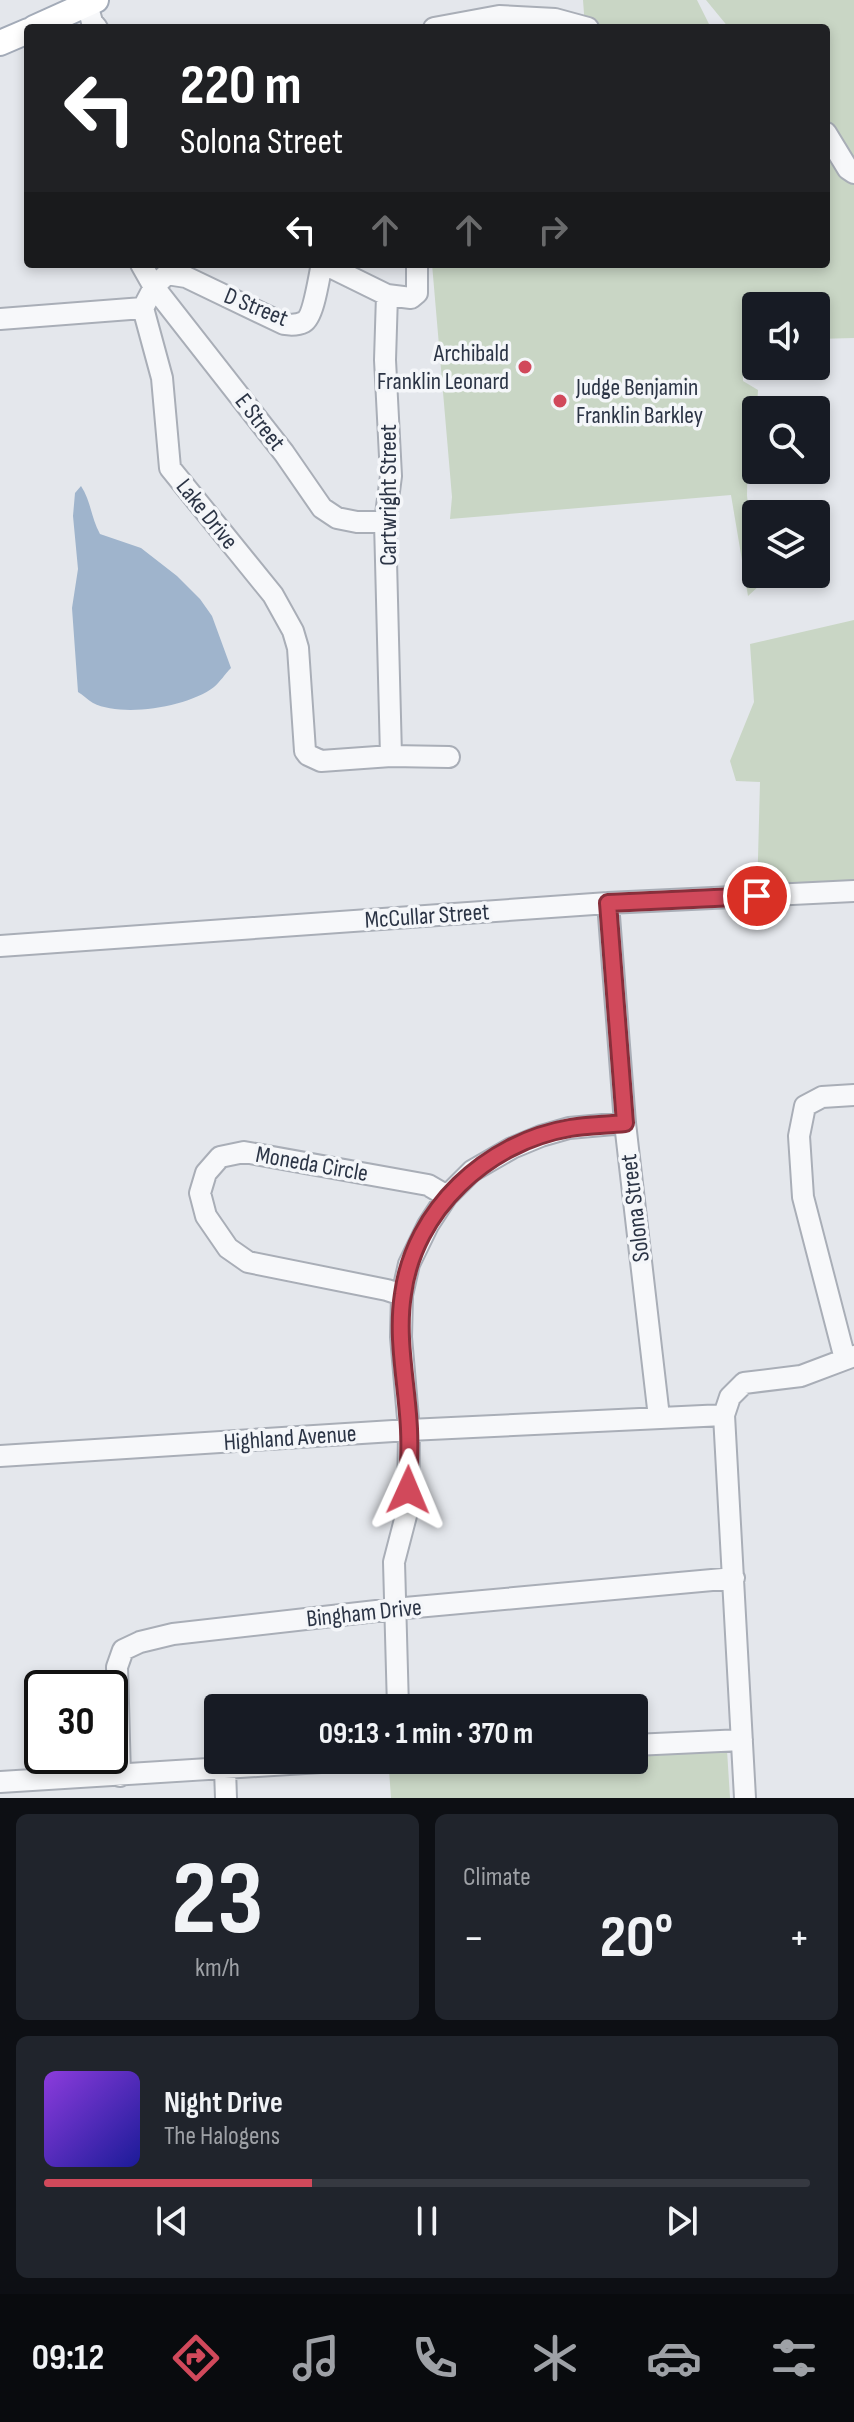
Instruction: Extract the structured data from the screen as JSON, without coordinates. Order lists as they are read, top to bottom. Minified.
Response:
{"streets":{"street":["D Street","E Street","Cartwright Street","Lake Drive","McCullar Street","Moneda Circle","Solona Street","Highland Avenue","Bingham Drive"]},"crossings":[["D Street","E Street"],["E Street","Cartwright Street"],["Cartwright Street","Lake Drive"],["McCullar Street","Solona Street"],["Solona Street","Highland Avenue"]],"places":["Archibald Franklin Leonard","Judge Benjamin Franklin Barkley"],"page":{"turn":["220 m","Solona Street"],"limit":"30","trip":"09:13 · 1 min · 370 m","tile":[["23","km/h"],"Climate"],"heat":["−","20°","+"],"song":["Night Drive","The Halogens"],"tabs":"09:12"}}
